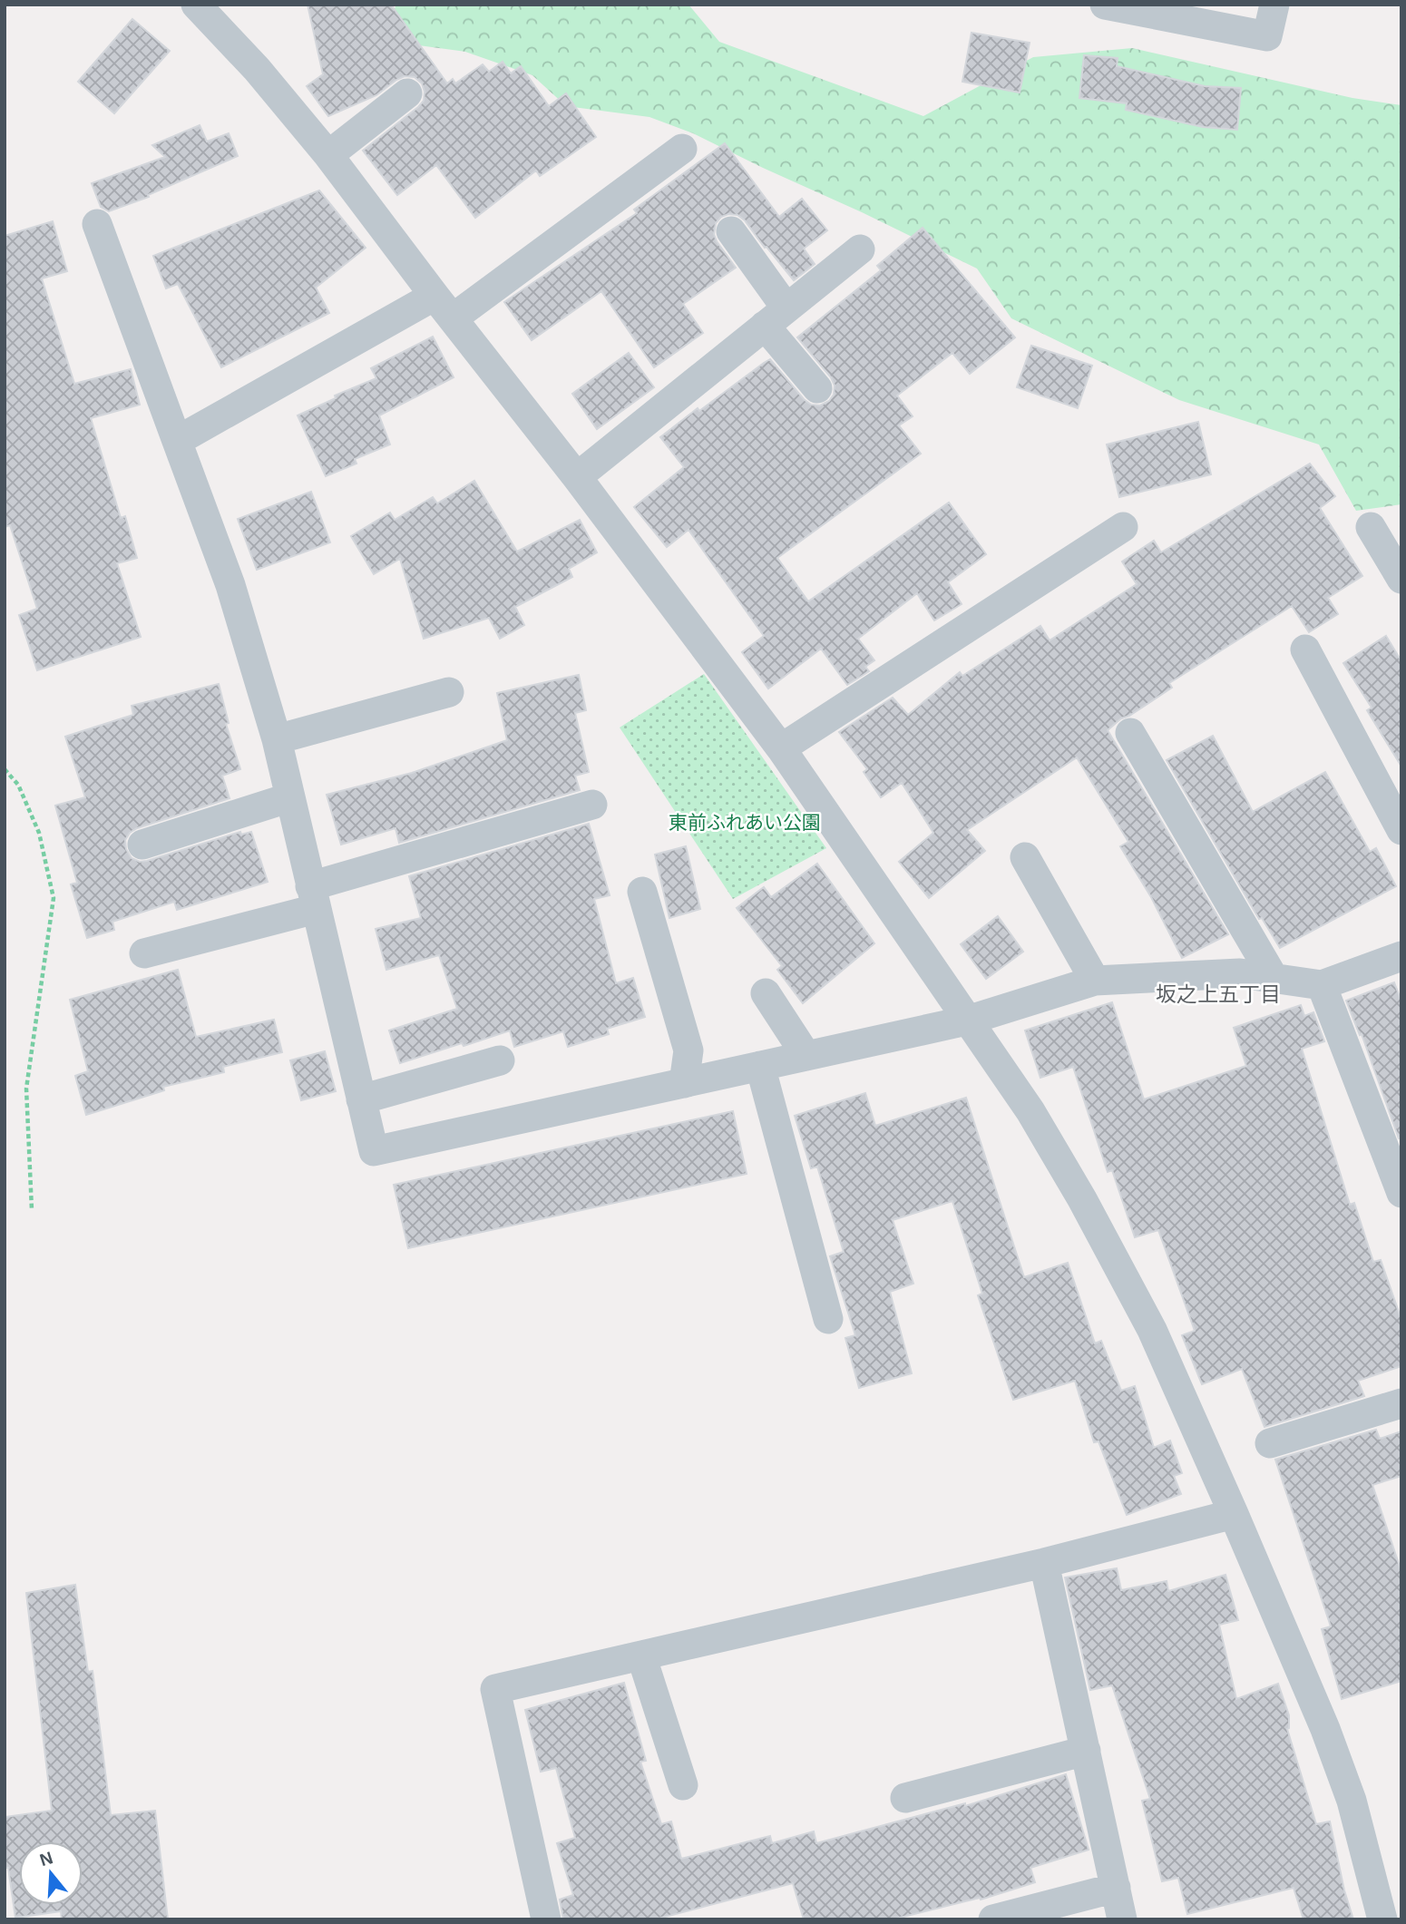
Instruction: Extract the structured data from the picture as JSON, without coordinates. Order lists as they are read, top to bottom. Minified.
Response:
{"districts":["坂之上五丁目"],"parks":["東前ふれあい公園"],"north":"top"}
